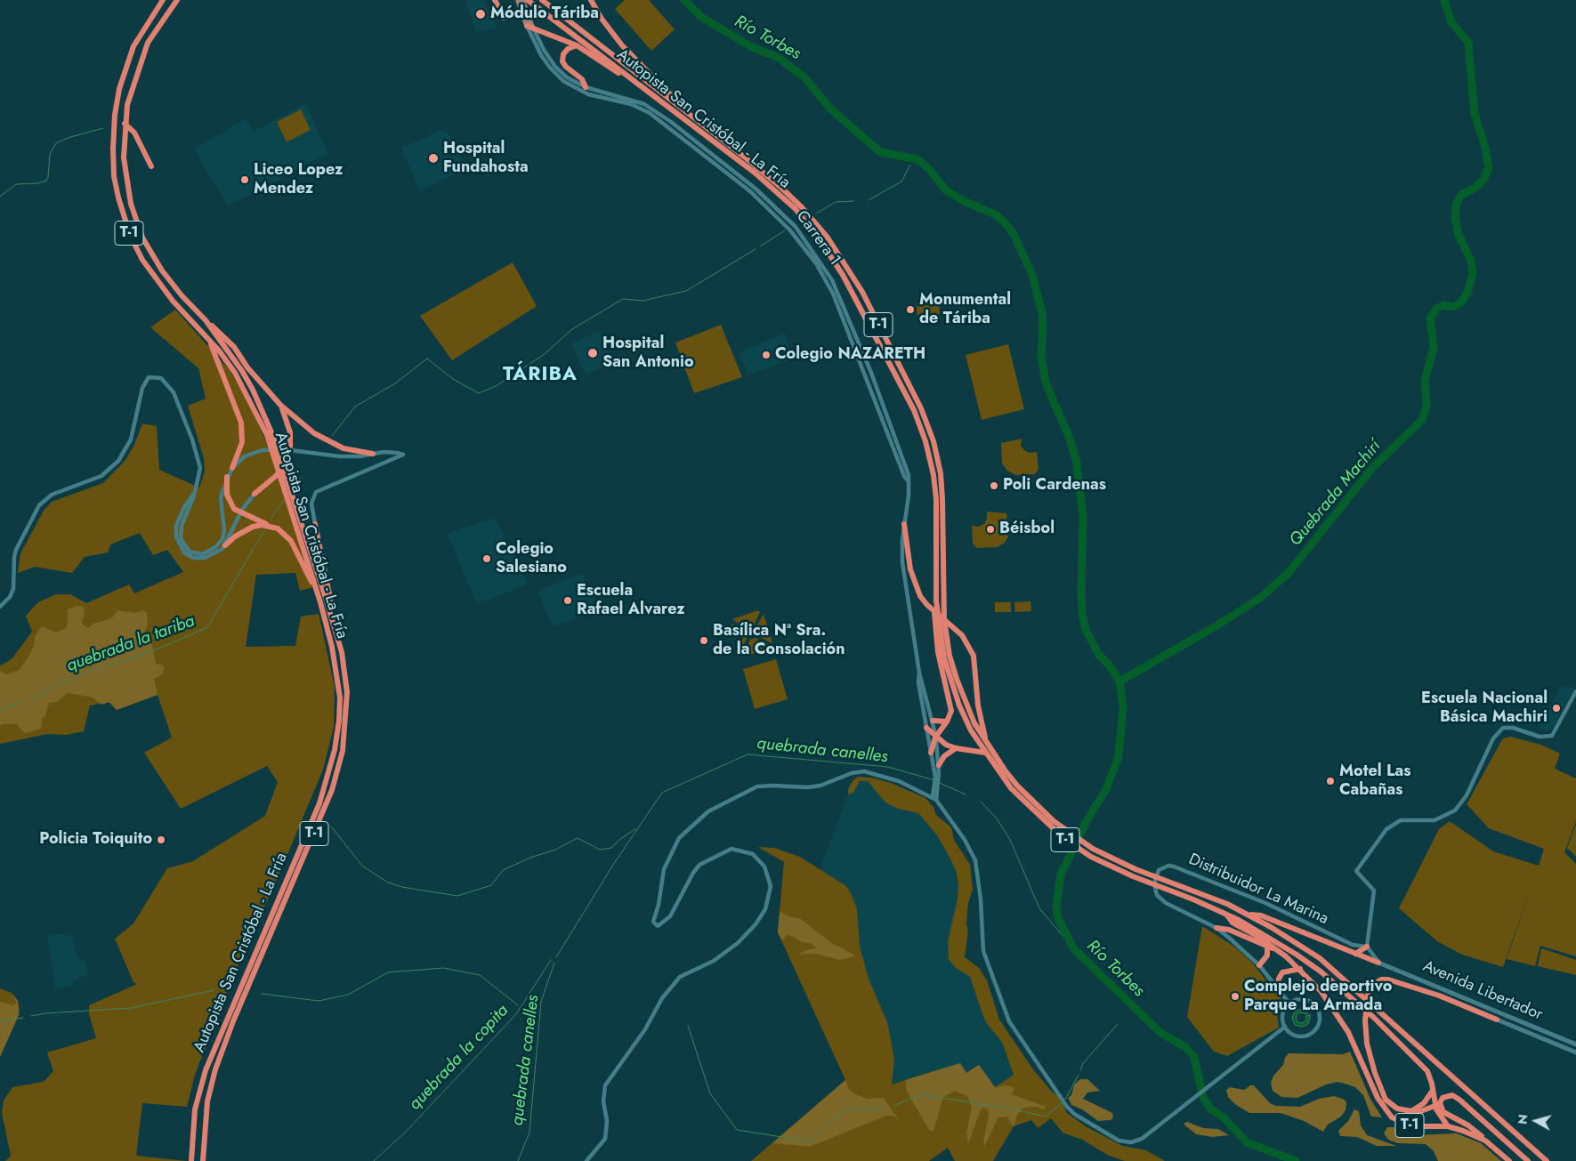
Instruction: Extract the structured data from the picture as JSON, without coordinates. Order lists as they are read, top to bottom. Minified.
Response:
{"streets":{"highway":["Autopista San Cristóbal - La Fría","T-1"],"main road":["Carrera 1","Avenida Libertador"],"street":["Distribuidor La Marina"]},"districts":["TÁRIBA"],"water":["Río Torbes","Quebrada Machirí","quebrada la tariba","quebrada canelles","quebrada la copita"],"places":["Módulo Táriba","Hospital Fundahosta","Liceo Lopez Mendez","Monumental de Táriba","Hospital San Antonio","Colegio NAZARETH","Poli Cardenas","Béisbol","Colegio Salesiano","Escuela Rafael Alvarez","Basílica Nª Sra. de la Consolación","Escuela Nacional Básica Machiri","Motel Las Cabañas","Policia Toiquito","Complejo deportivo Parque La Armada"],"north":"left"}
